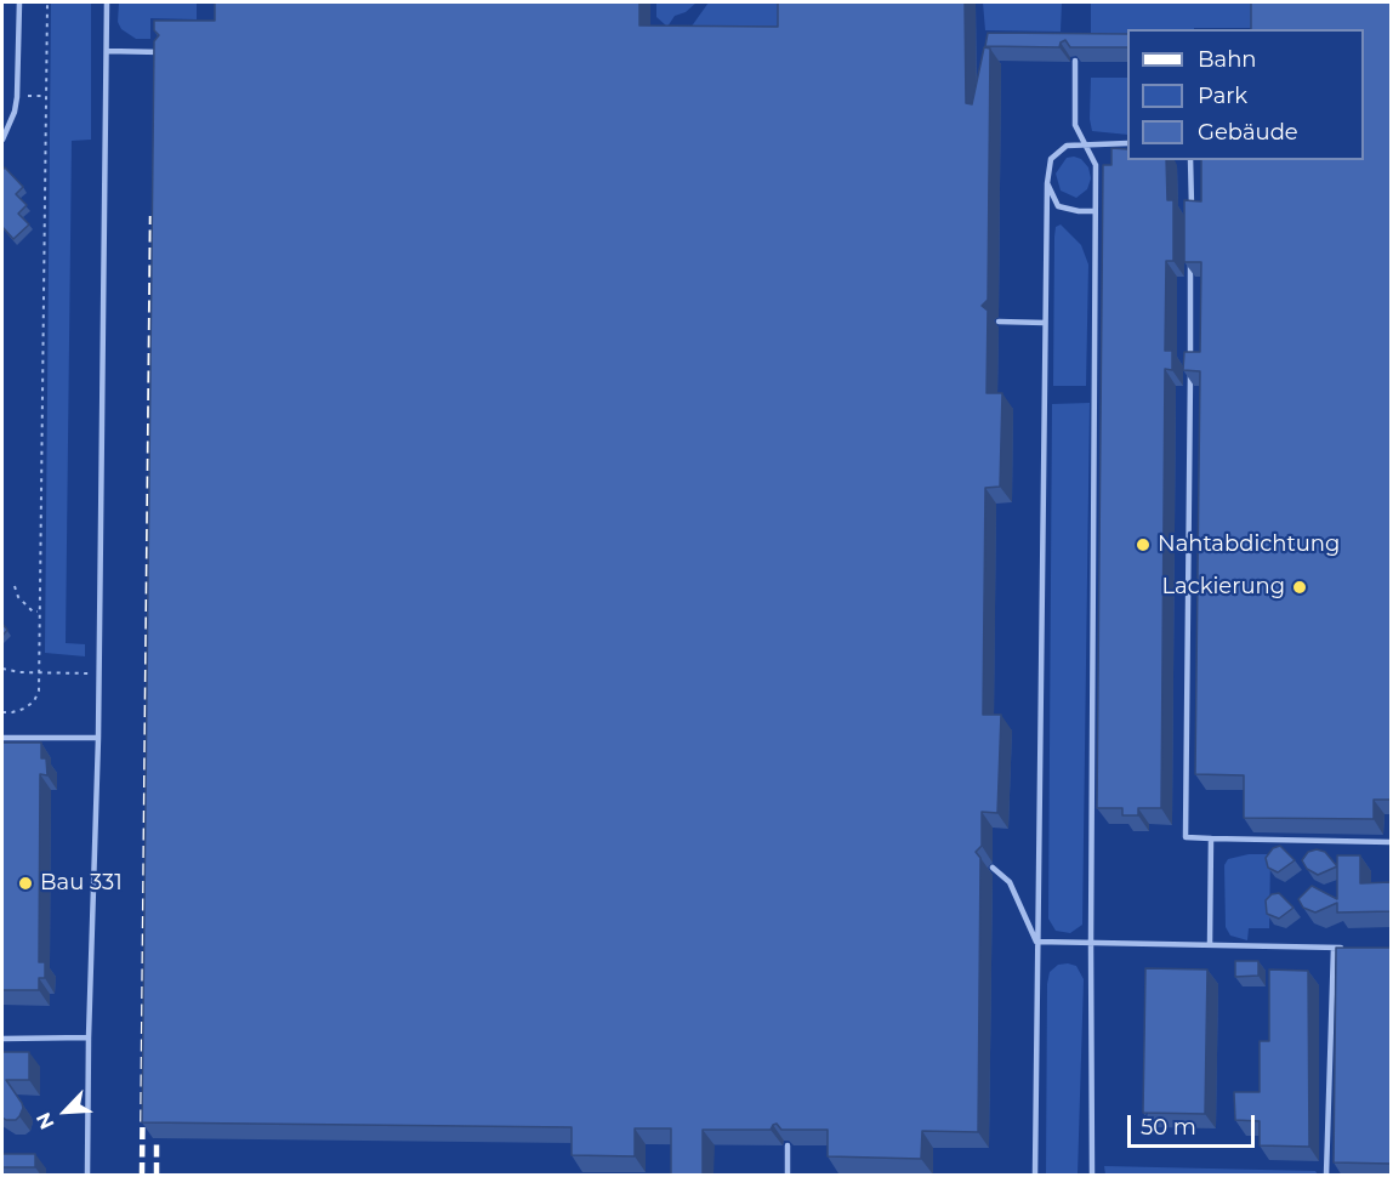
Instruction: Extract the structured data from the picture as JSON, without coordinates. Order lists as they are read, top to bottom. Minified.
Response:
{"places":["Nahtabdichtung","Lackierung","Bau 331"],"legend":["Bahn","Park","Gebäude"],"scale_bar":"50 m","north":"bottom left"}
